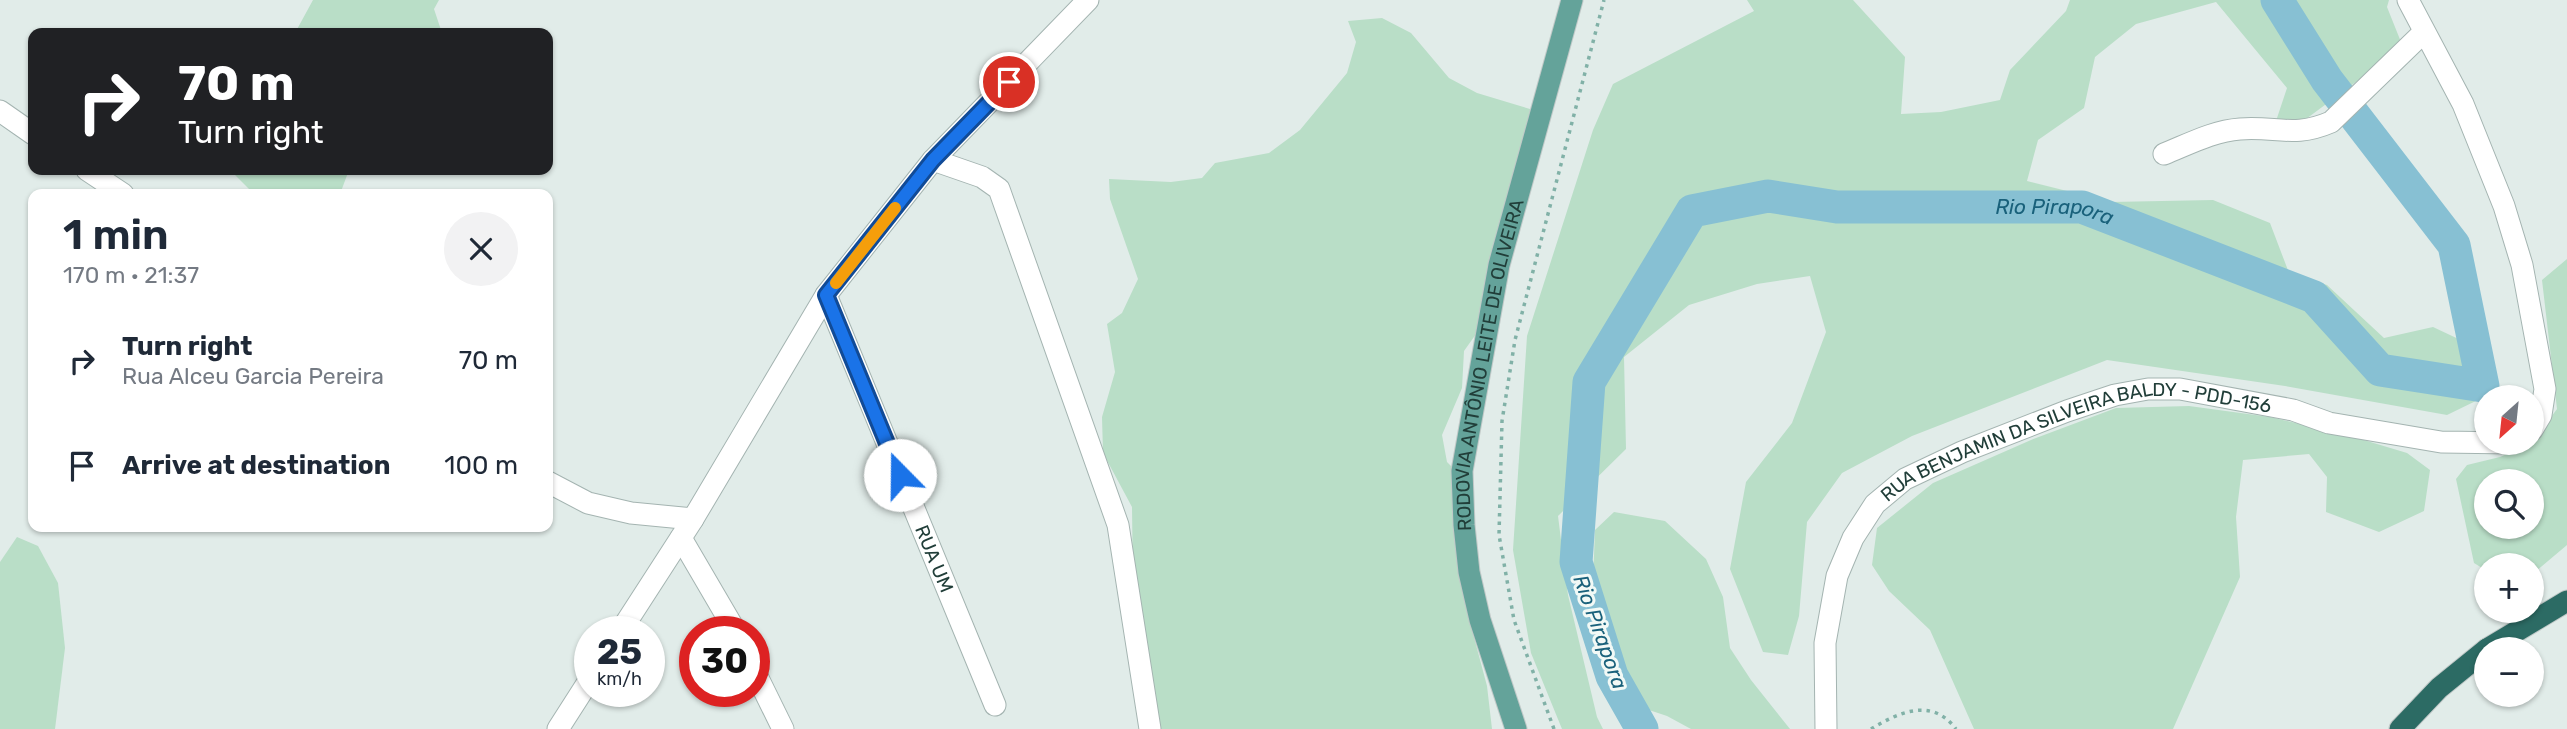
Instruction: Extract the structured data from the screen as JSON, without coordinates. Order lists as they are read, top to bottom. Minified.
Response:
{"streets":{"main road":["RODOVIA ANTÔNIO LEITE DE OLIVEIRA"],"street":["RUA BENJAMIN DA SILVEIRA BALDY - PDD-156","RUA UM"]},"water":["Rio Pirapora"],"north":"bottom left","page":{"turn":["70 m","Turn right"],"heading":["1 min","170 m · 21:37"],"list":[{"name":"Turn right","note":"Rua Alceu Garcia Pereira","value":"70 m"},{"name":"Arrive at destination","value":"100 m"}],"map_buttons":["+","−"],"speed":"25 km/h","limit":"30"}}
